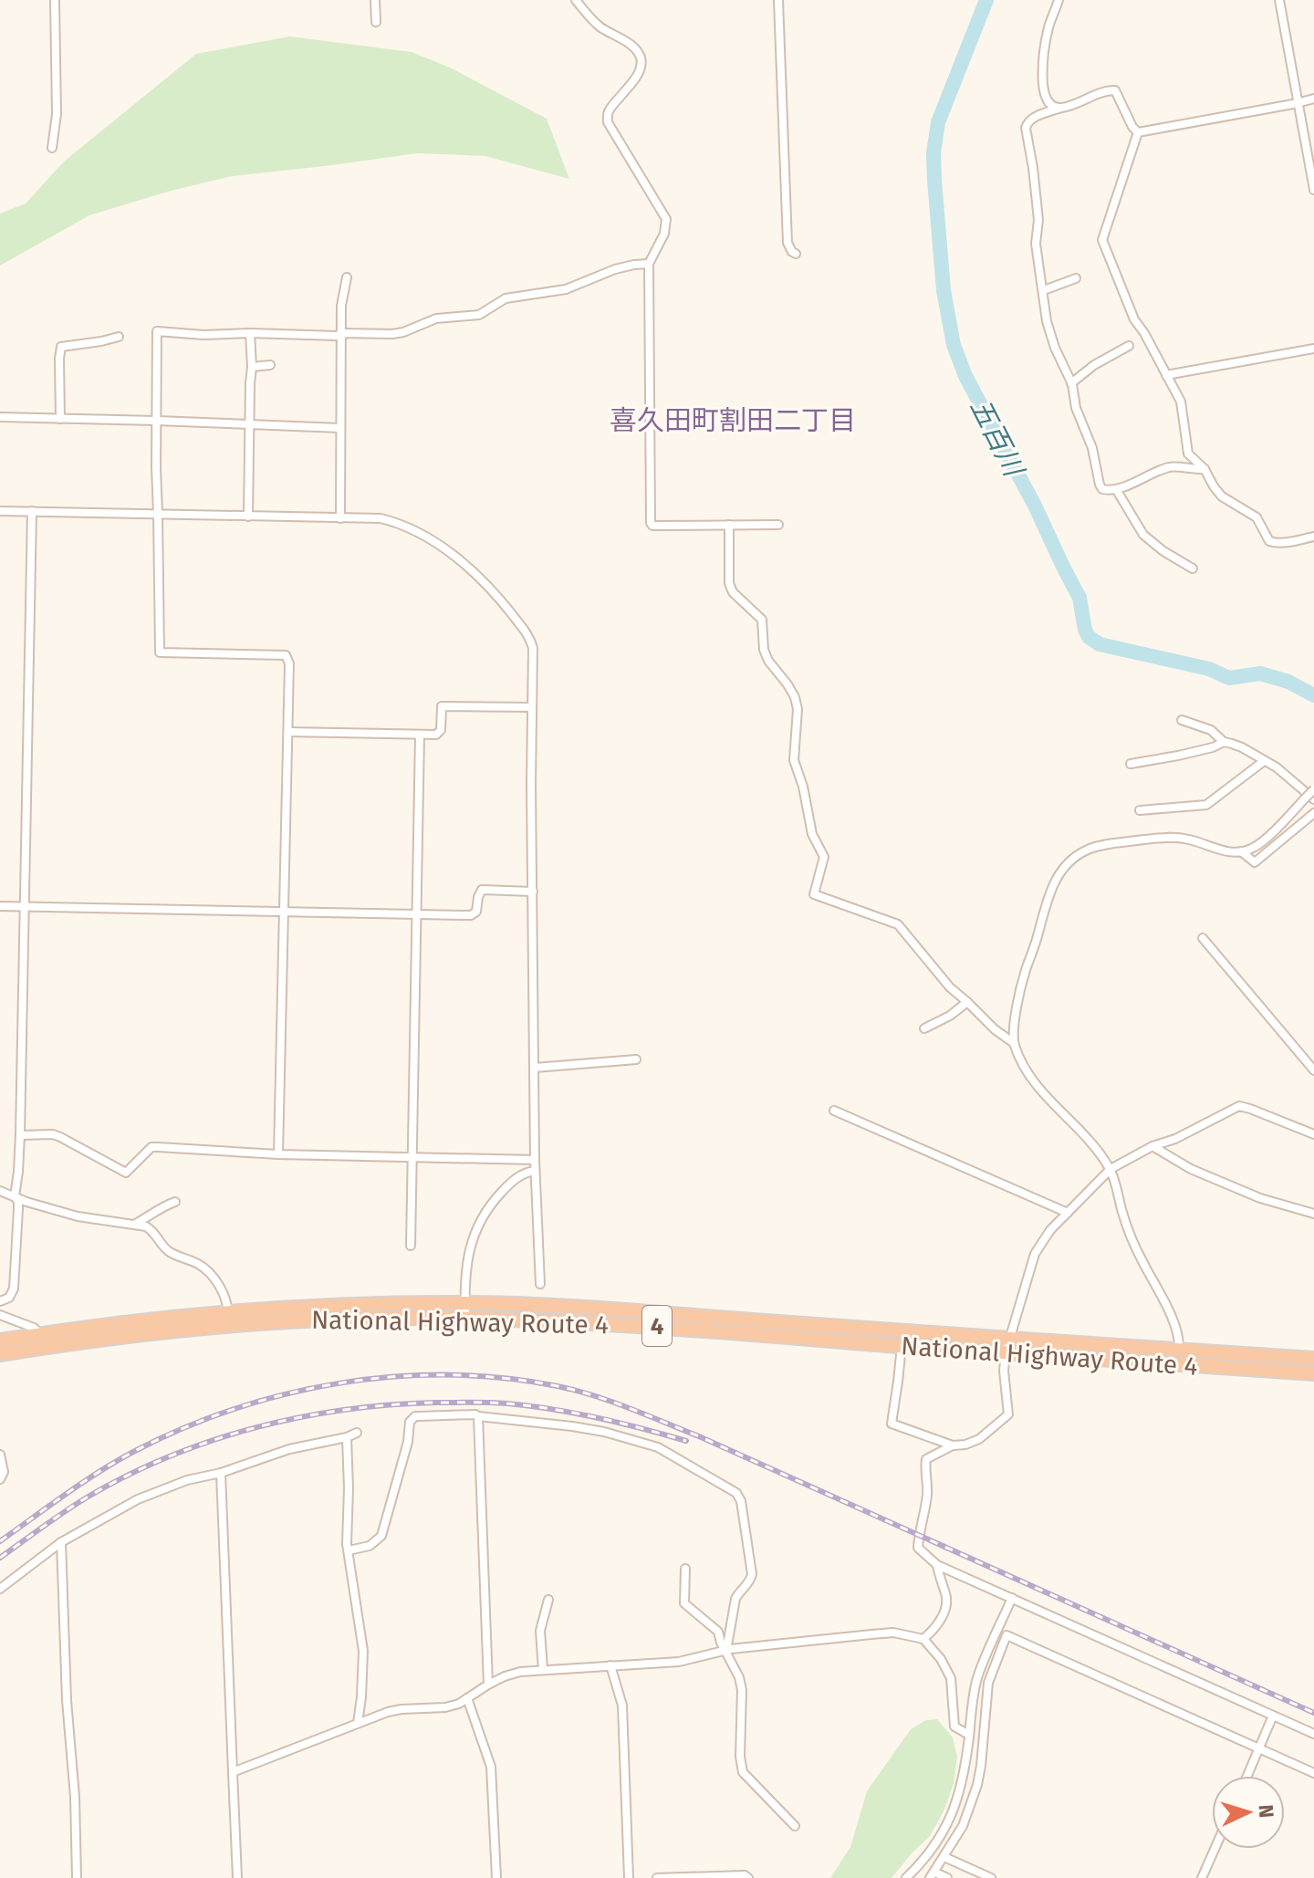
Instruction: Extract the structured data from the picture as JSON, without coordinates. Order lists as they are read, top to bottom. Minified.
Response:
{"streets":{"highway":["National Highway Route 4","4"]},"districts":["喜久田町割田二丁目"],"water":["五百川"],"north":"right"}
